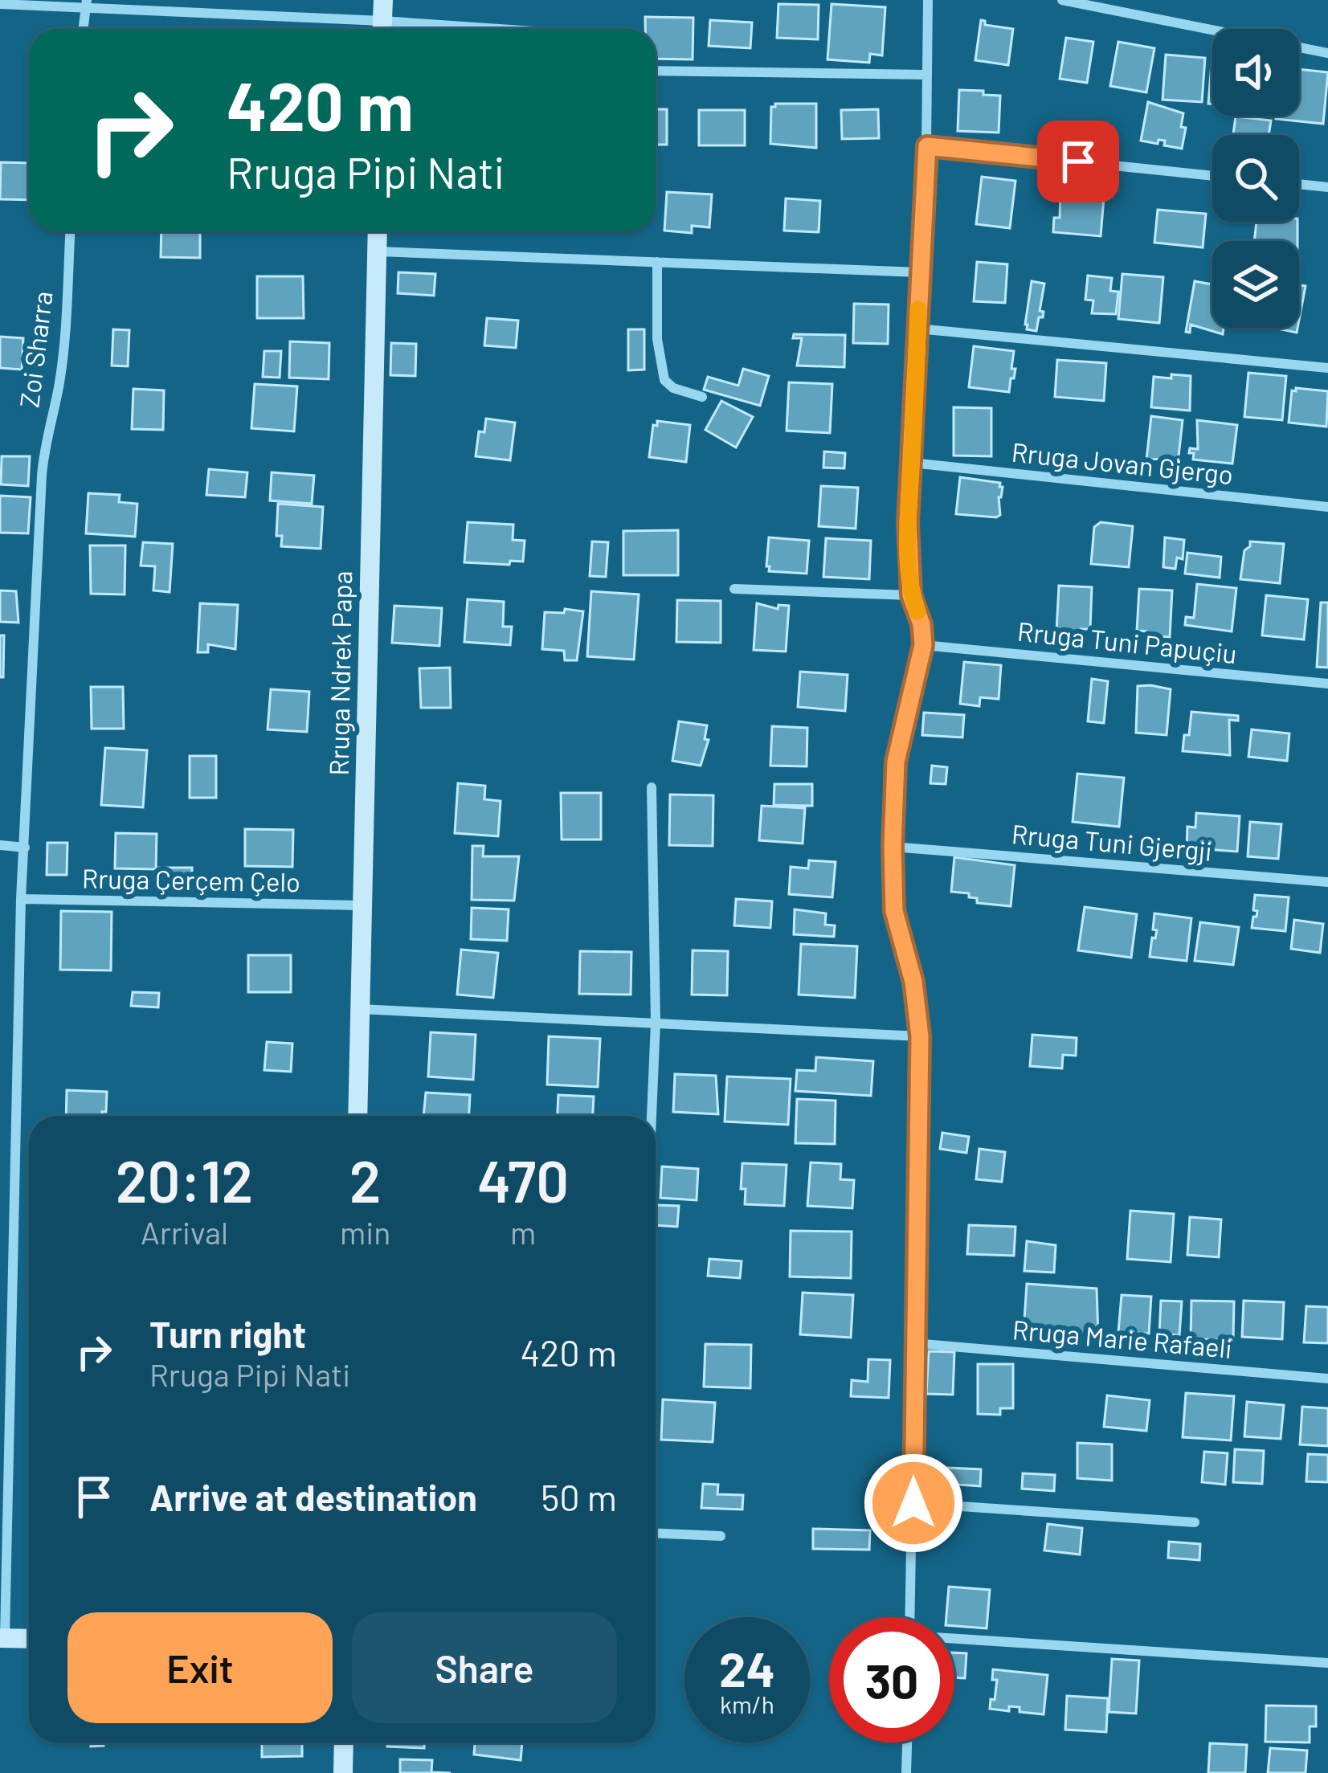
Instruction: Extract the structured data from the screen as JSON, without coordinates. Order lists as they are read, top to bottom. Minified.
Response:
{"streets":{"street":["Zoi Sharra","Rruga Jovan Gjergo","Rruga Tuni Papuçiu","Rruga Ndrek Papa","Rruga Tuni Gjergji","Rruga Çerçem Çelo","Rruga Marie Rafaeli"]},"crossings":[["Zoi Sharra","Rruga Çerçem Çelo"],["Rruga Ndrek Papa","Rruga Çerçem Çelo"]],"page":{"turn":["420 m","Rruga Pipi Nati"],"eta":["20:12","Arrival","2","min","470","m"],"list":[{"name":"Turn right","note":"Rruga Pipi Nati","value":"420 m"},{"name":"Arrive at destination","value":"50 m"}],"buttons":["Exit","Share"],"speed":"24 km/h","limit":"30"}}
